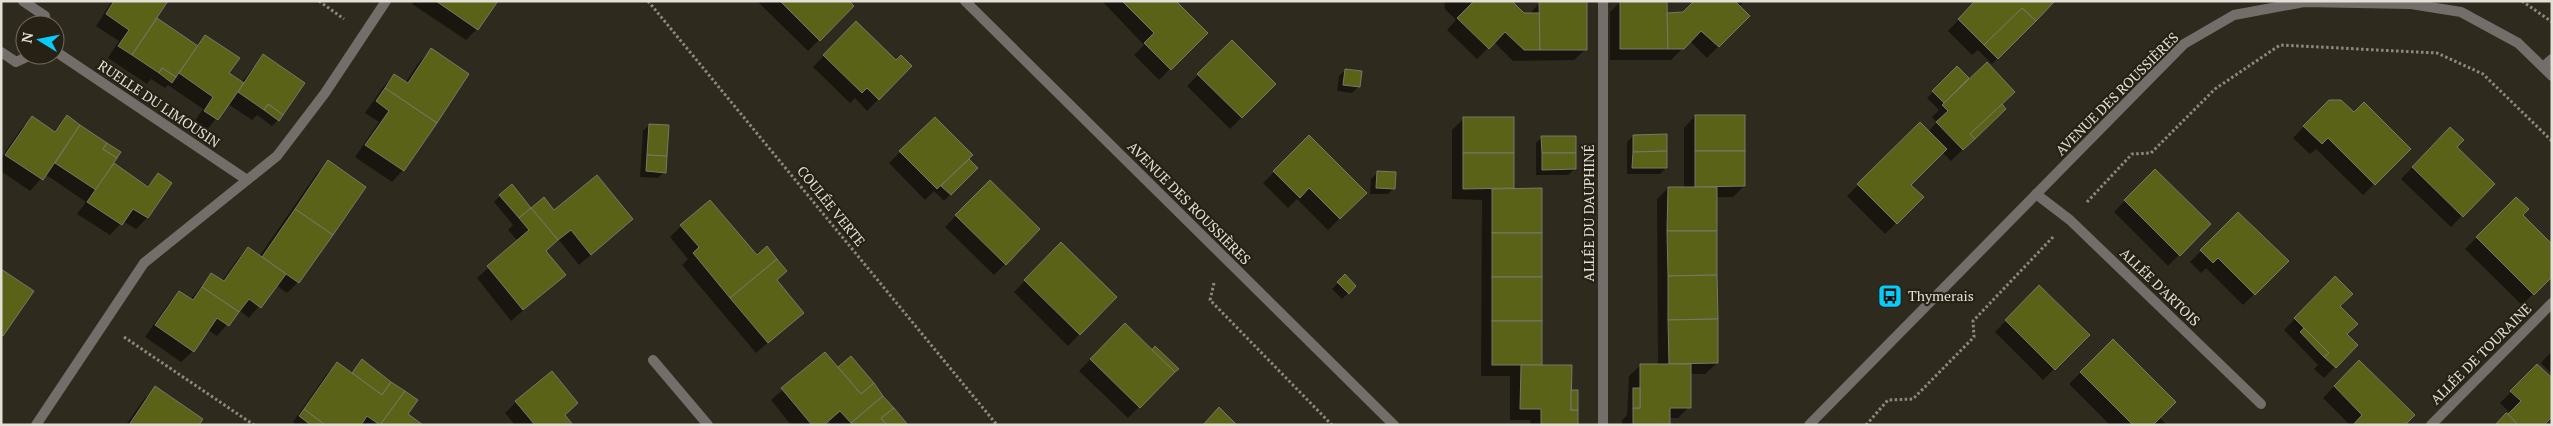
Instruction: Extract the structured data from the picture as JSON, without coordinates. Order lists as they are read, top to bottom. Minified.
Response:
{"streets":{"street":["AVENUE DES ROUSSIÈRES","RUELLE DU LIMOUSIN","ALLÉE DU DAUPHINÉ","ALLÉE D'ARTOIS","ALLÉE DE TOURAINE"],"path":["COULÉE VERTE"]},"crossings":[["AVENUE DES ROUSSIÈRES","ALLÉE D'ARTOIS"]],"places":{"bus stop":["Thymerais"]},"north":"left"}
